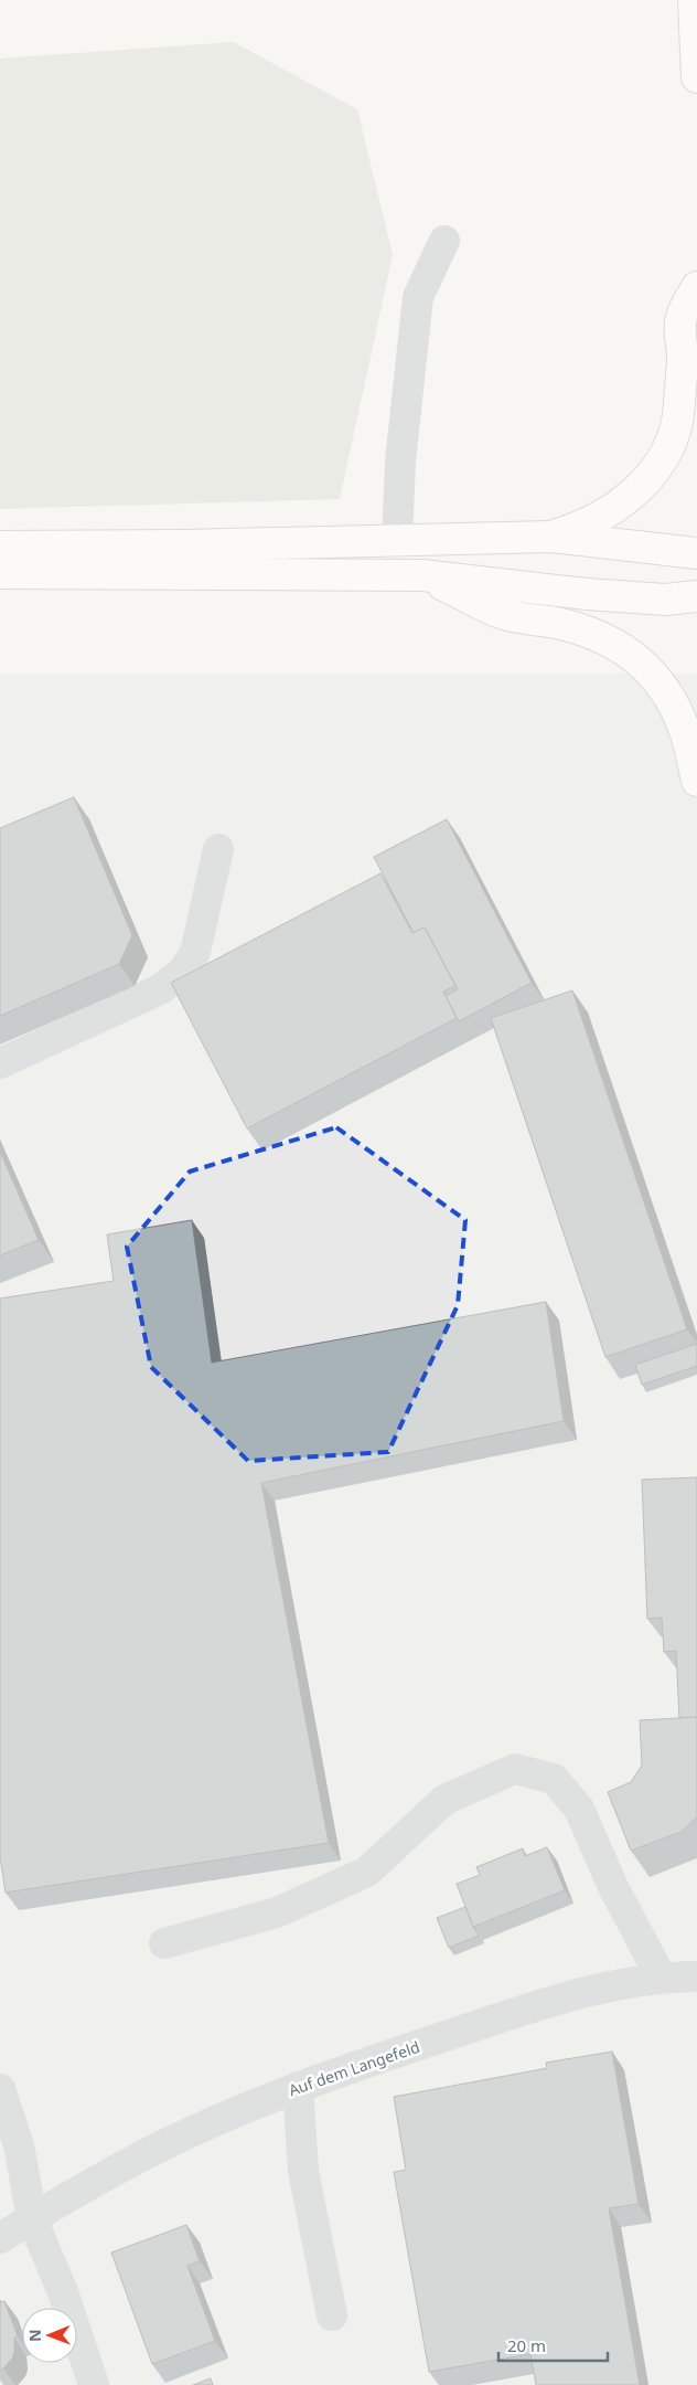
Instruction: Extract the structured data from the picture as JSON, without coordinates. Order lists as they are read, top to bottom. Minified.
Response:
{"streets":{"street":["Auf dem Langefeld"]},"scale_bar":"20 m","north":"left"}
